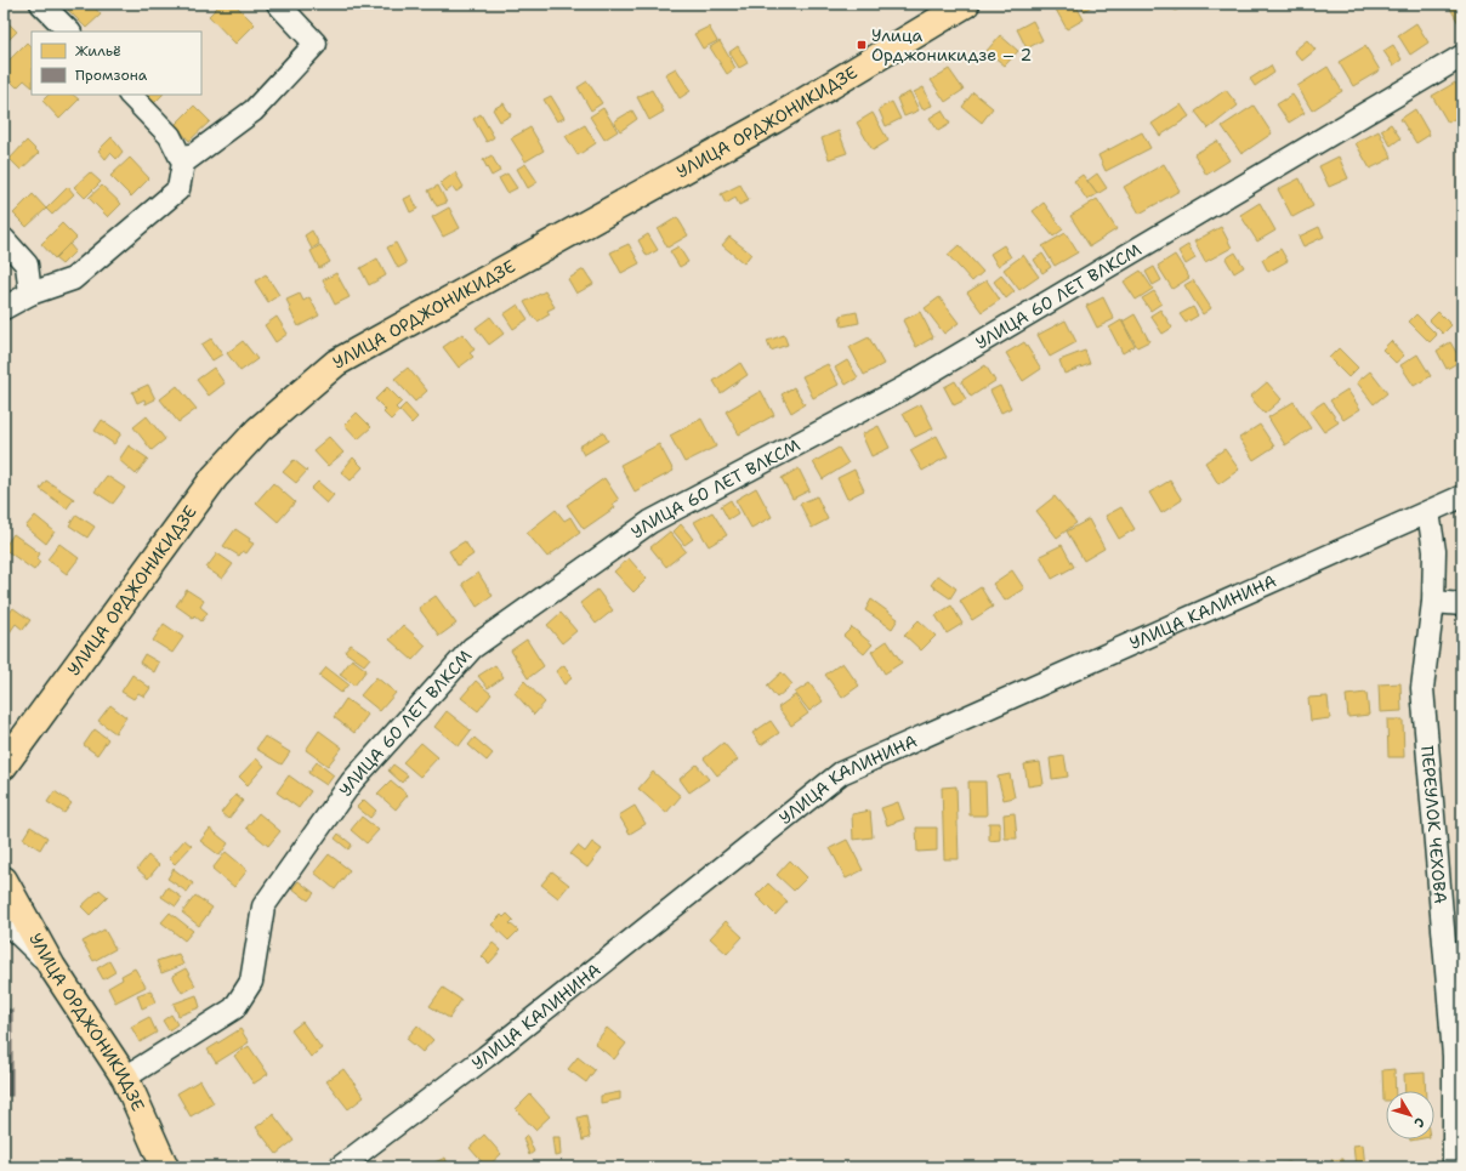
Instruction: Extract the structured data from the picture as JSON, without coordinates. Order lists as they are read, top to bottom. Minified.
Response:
{"streets":{"main road":["УЛИЦА ОРДЖОНИКИДЗЕ"],"street":["УЛИЦА 60 ЛЕТ ВЛКСМ","УЛИЦА КАЛИНИНА","ПЕРЕУЛОК ЧЕХОВА"]},"crossings":[["УЛИЦА ОРДЖОНИКИДЗЕ","УЛИЦА 60 ЛЕТ ВЛКСМ"],["УЛИЦА КАЛИНИНА","ПЕРЕУЛОК ЧЕХОВА"]],"places":{"transit":["Улица Орджоникидзе – 2"]},"legend":["Жильё","Промзона"],"north":"bottom right"}
